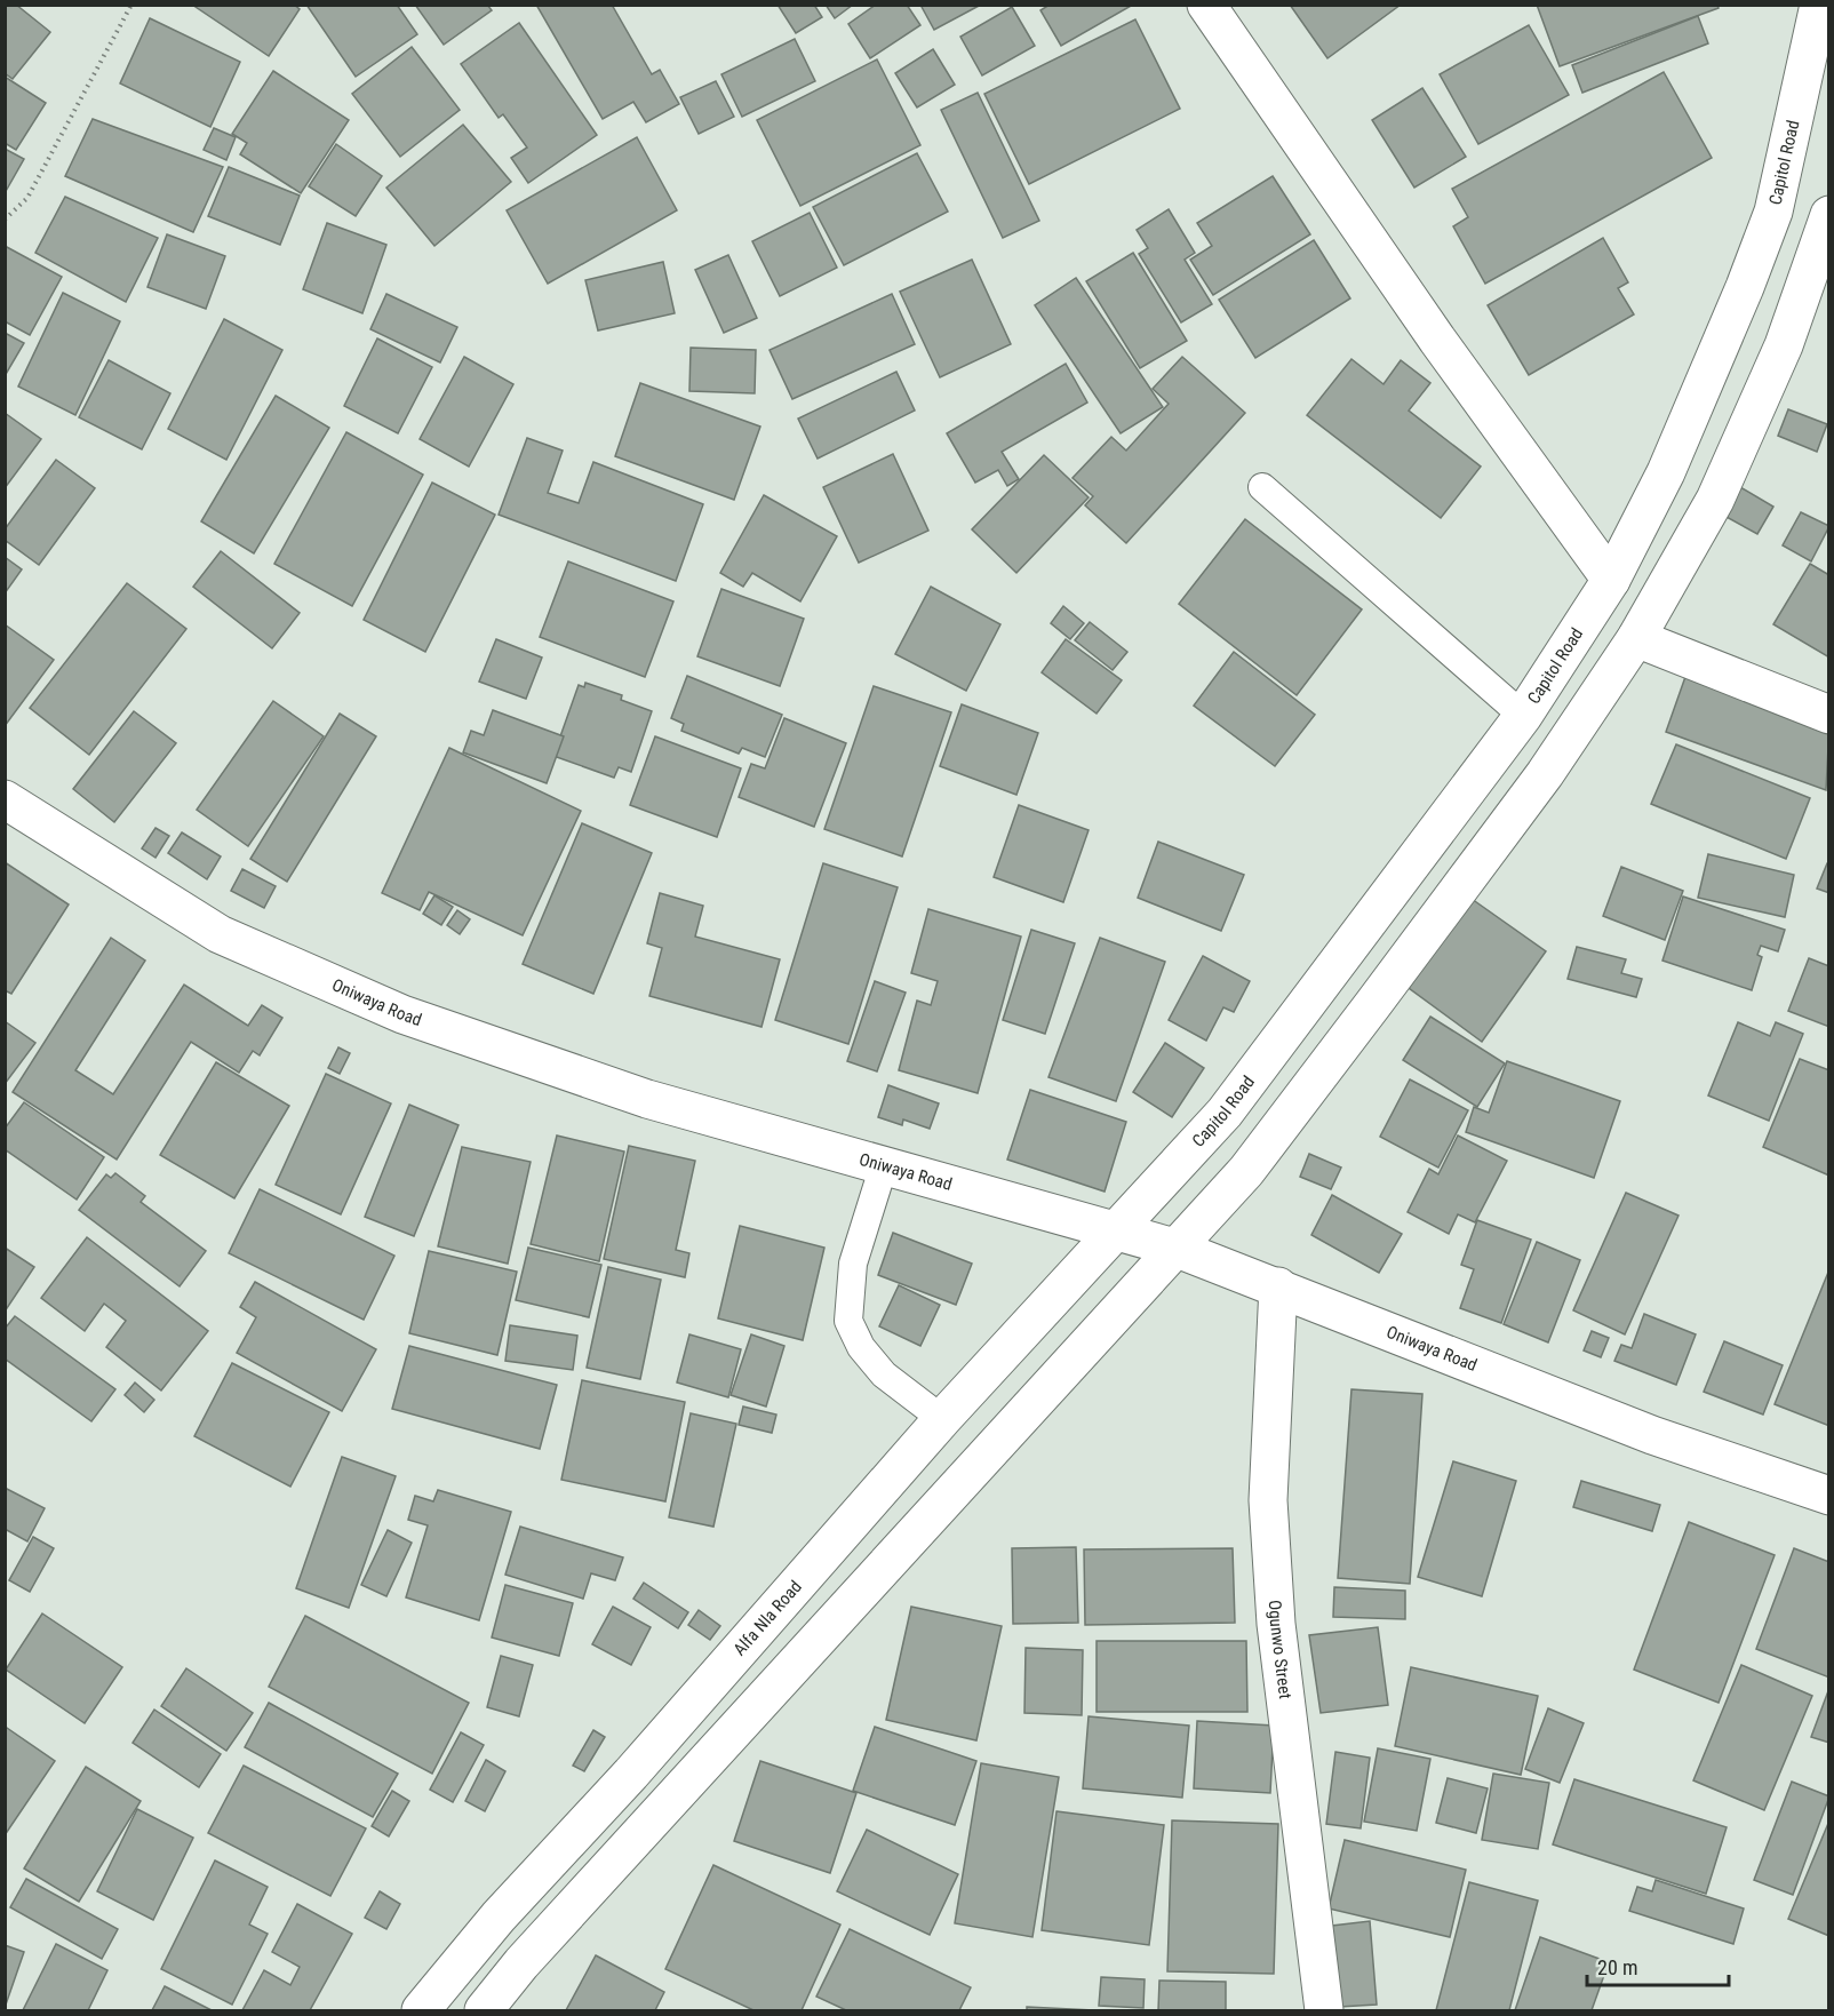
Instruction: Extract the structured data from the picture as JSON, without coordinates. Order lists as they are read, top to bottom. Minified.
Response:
{"streets":{"main road":["Capitol Road","Oniwaya Road","Alfa Nla Road","Ogunwo Street"]},"crossings":[["Capitol Road","Oniwaya Road"],["Capitol Road","Alfa Nla Road"],["Oniwaya Road","Alfa Nla Road"],["Oniwaya Road","Ogunwo Street"]],"scale_bar":"20 m"}
